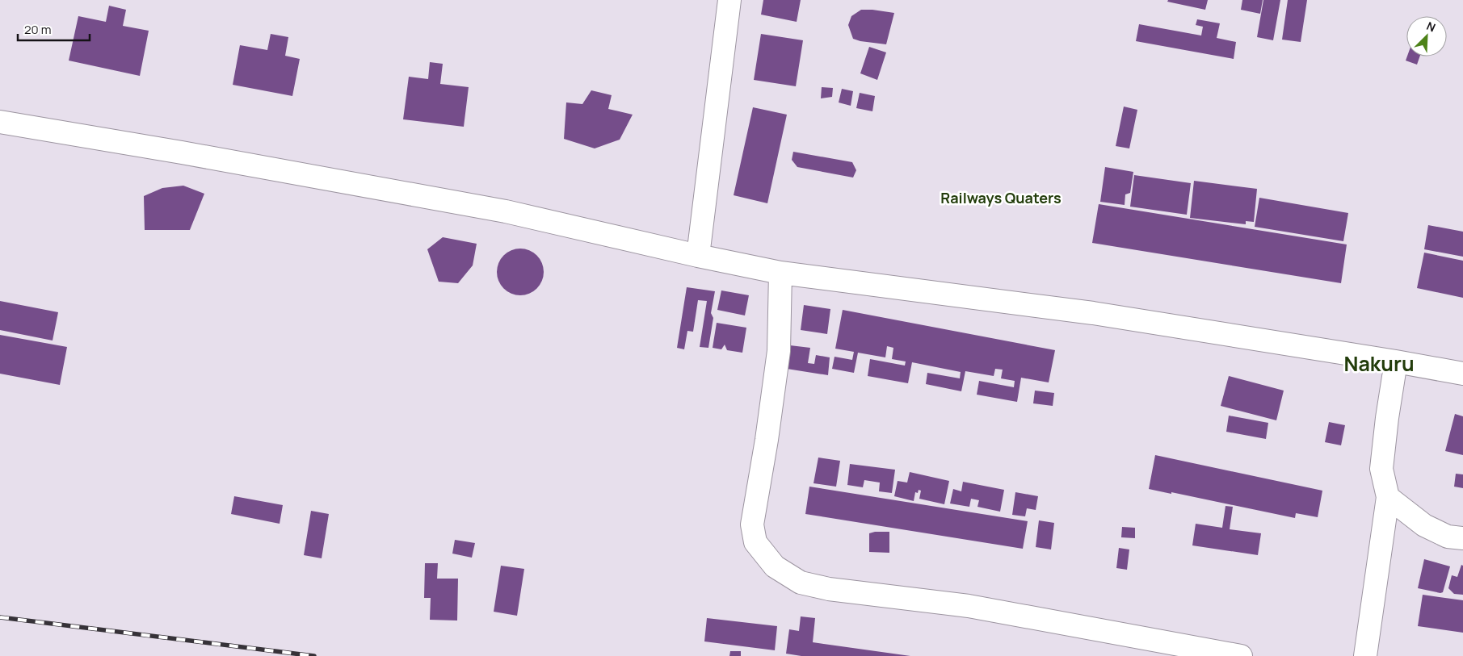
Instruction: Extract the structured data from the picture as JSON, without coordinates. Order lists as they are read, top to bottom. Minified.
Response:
{"districts":["Railways Quaters","Nakuru"],"scale_bar":"20 m","north":"top right"}
